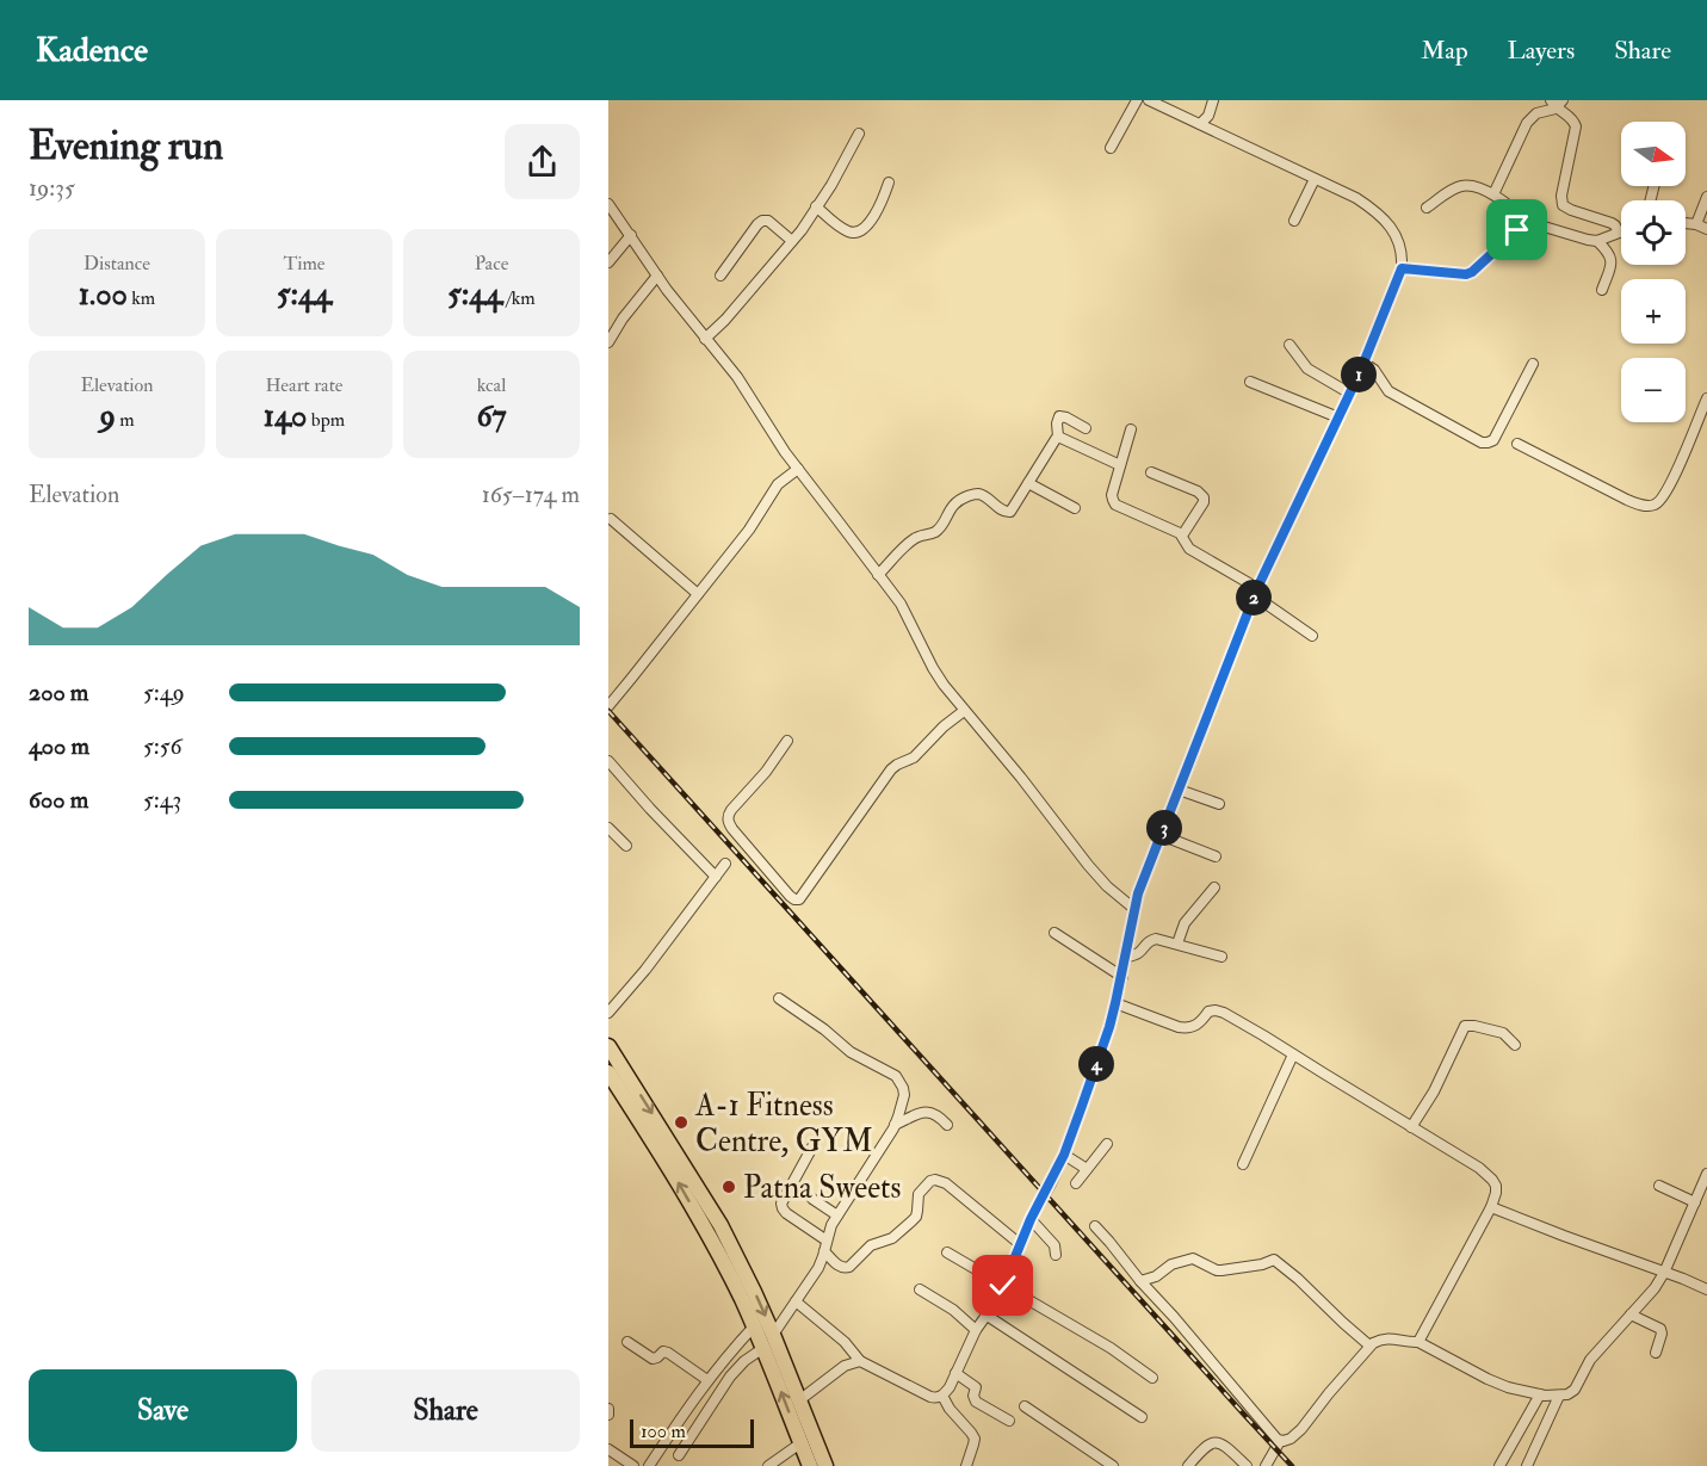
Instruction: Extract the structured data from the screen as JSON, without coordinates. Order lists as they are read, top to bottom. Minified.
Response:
{"places":["A-1 Fitness Centre, GYM","Patna Sweets"],"scale_bar":"100 m","north":"right","page":{"header":"Kadence","nav":["Map","Layers","Share"],"heading":["Evening run","19:35"],"map_buttons":["+","−"],"stats":[["Distance","1.00 km"],["Time","5:44"],["Pace","5:44 /km"],["Elevation","9 m"],["Heart rate","140 bpm"],["kcal","67"]],"pins":["1","2","3","4"],"chart":["Elevation","165–174 m"],"list":[{"name":"200 m","note":"5:49"},{"name":"400 m","note":"5:56"},{"name":"600 m","note":"5:43"}],"buttons":["Save","Share"],"scale":"100 m"}}
